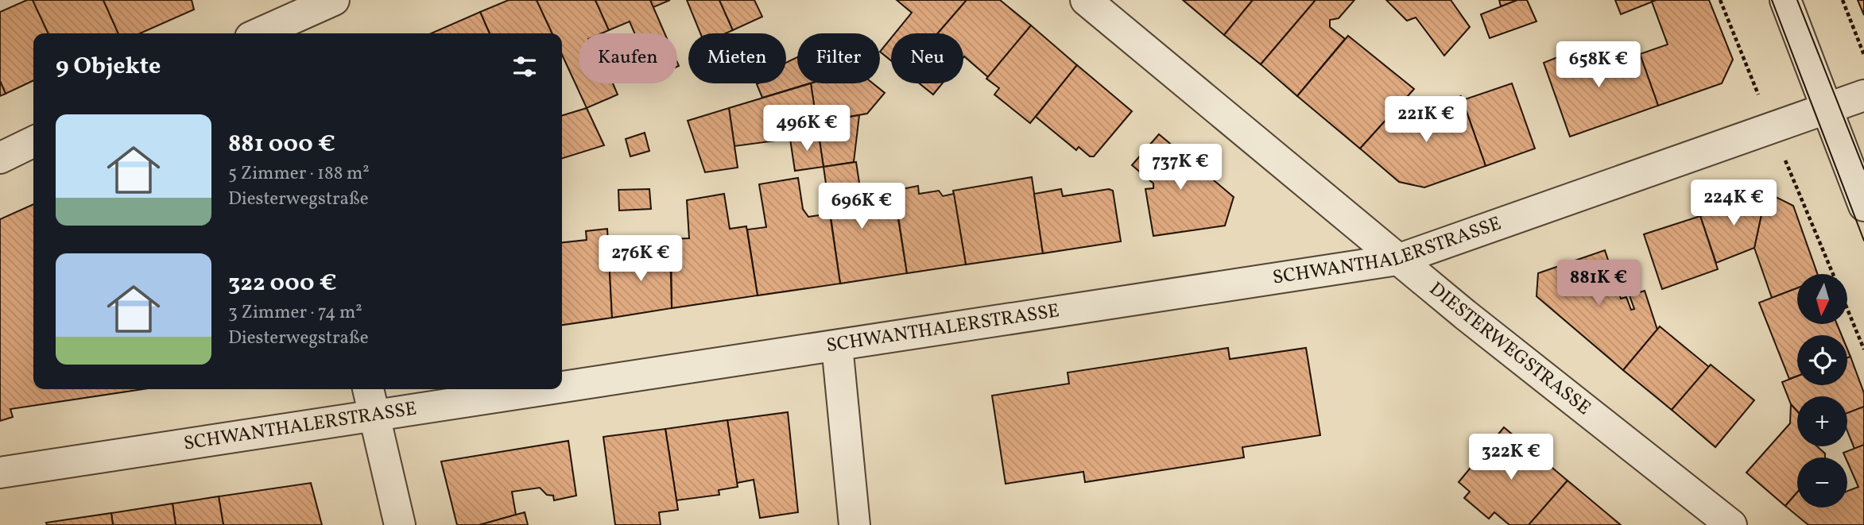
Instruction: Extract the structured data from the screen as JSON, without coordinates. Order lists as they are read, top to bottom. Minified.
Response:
{"streets":{"street":["SCHWANTHALERSTRASSE","DIESTERWEGSTRASSE"]},"crossings":[["SCHWANTHALERSTRASSE","DIESTERWEGSTRASSE"]],"north":"bottom","page":{"chip":["Kaufen","Mieten","Filter","Neu"],"heading":"9 Objekte","price":["658K €","221K €","496K €","737K €","224K €","696K €","276K €","881K €","322K €"],"list":[{"name":"881 000 €","note":"5 Zimmer · 188 m² · Diesterwegstraße"},{"name":"322 000 €","note":"3 Zimmer · 74 m² · Diesterwegstraße"}],"map_buttons":["+","−"]}}
